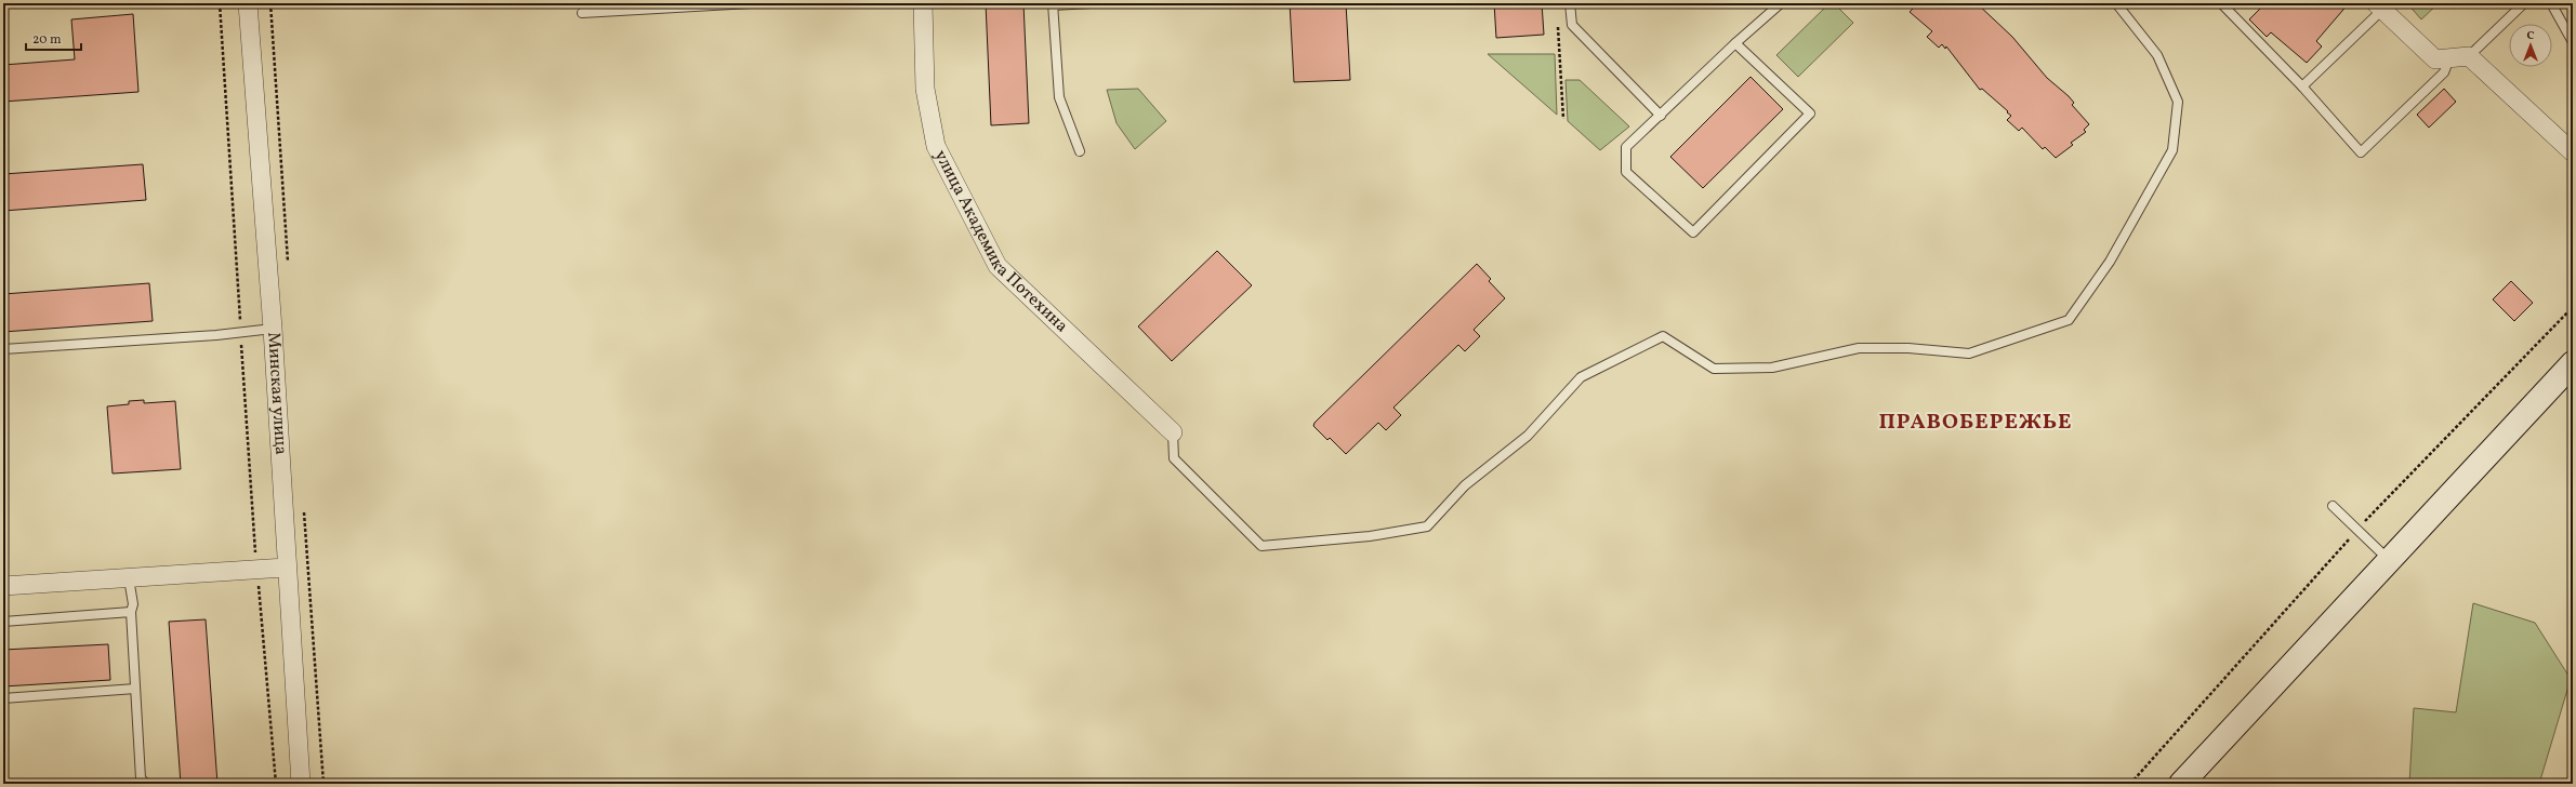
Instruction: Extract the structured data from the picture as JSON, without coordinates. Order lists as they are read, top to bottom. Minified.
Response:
{"streets":{"street":["улица Академика Потехина","Минская улица"]},"districts":["ПРАВОБЕРЕЖЬЕ"],"scale_bar":"20 m","north":"top"}
